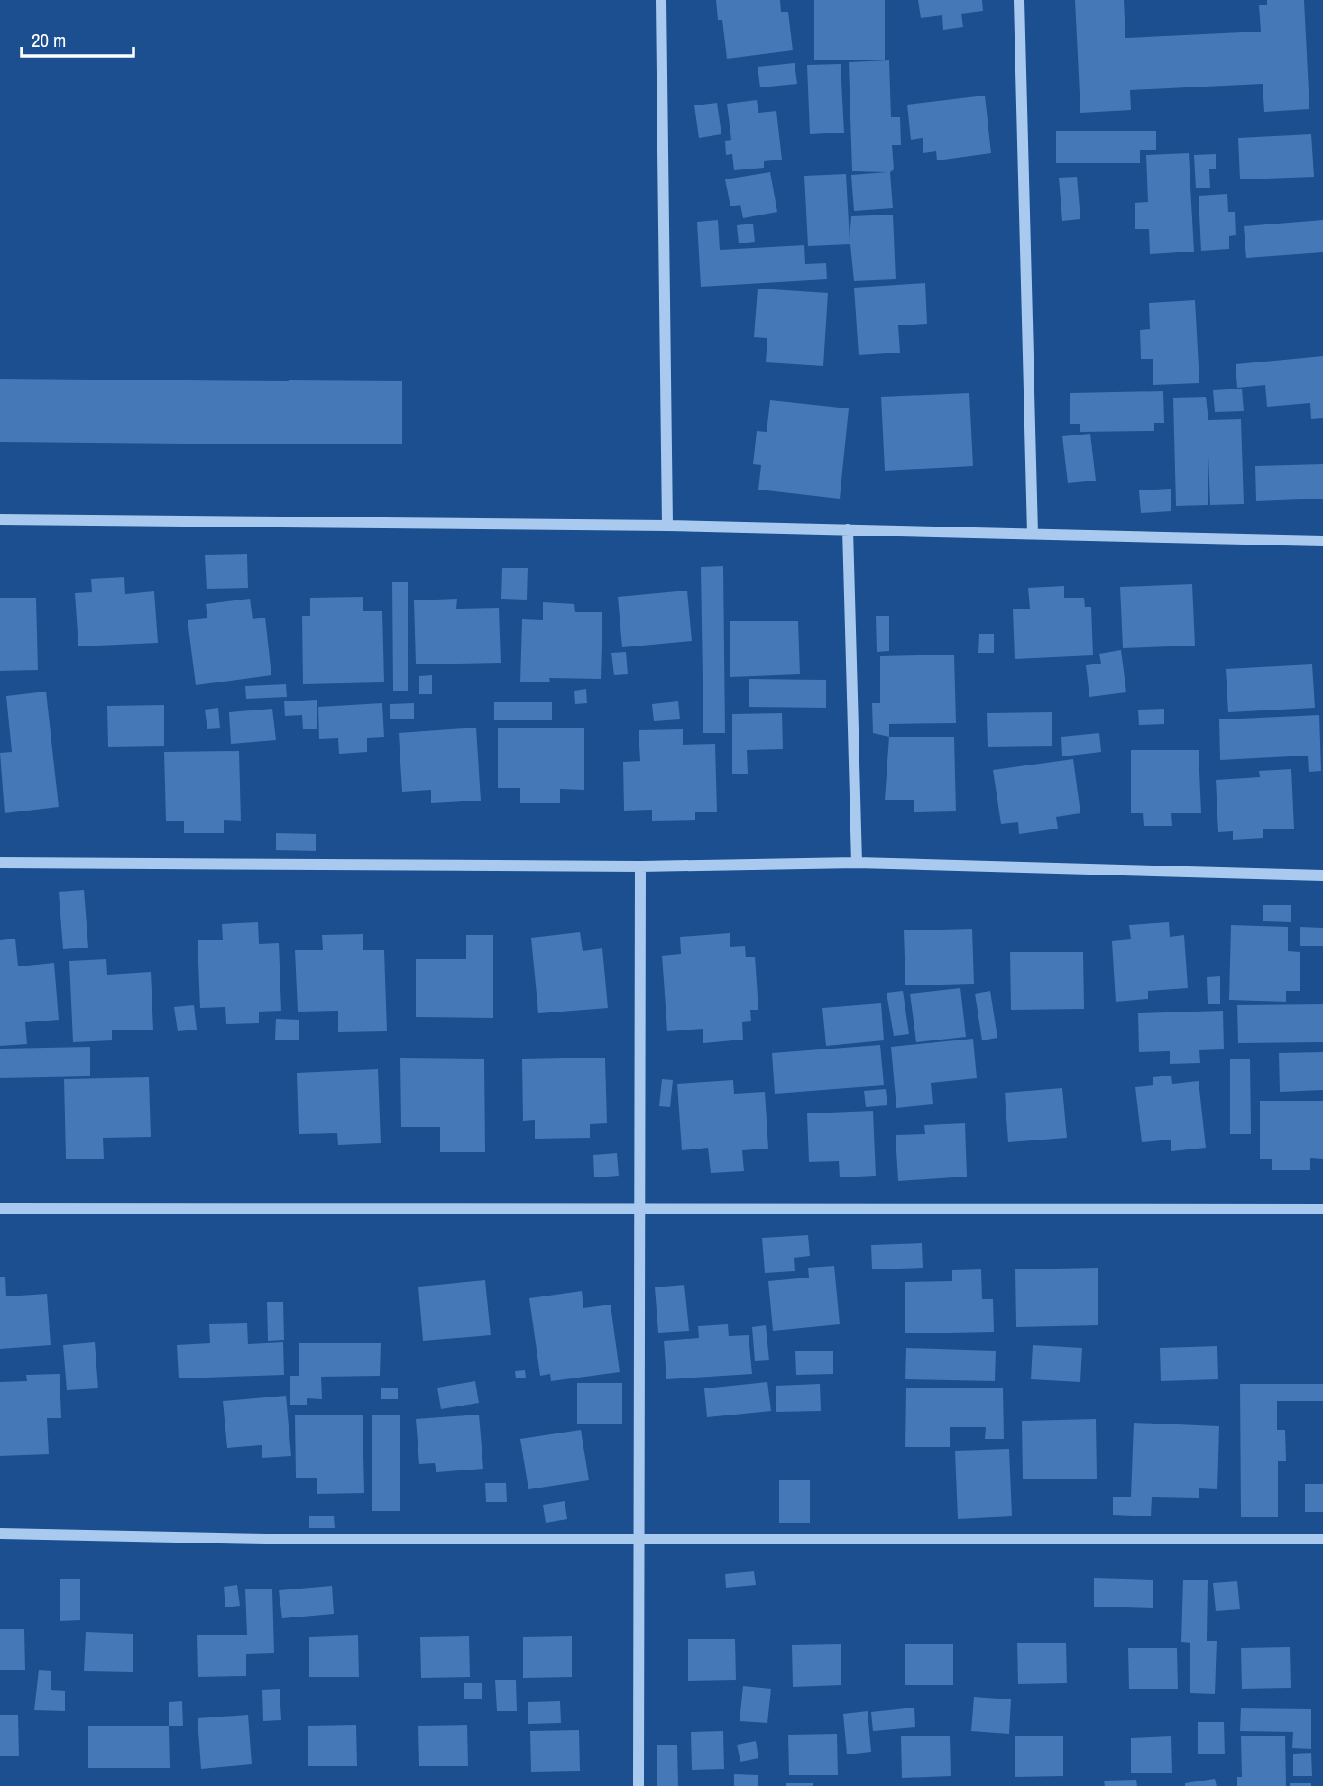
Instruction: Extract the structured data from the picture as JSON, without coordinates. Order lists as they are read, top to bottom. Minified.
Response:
{"scale_bar":"20 m"}
